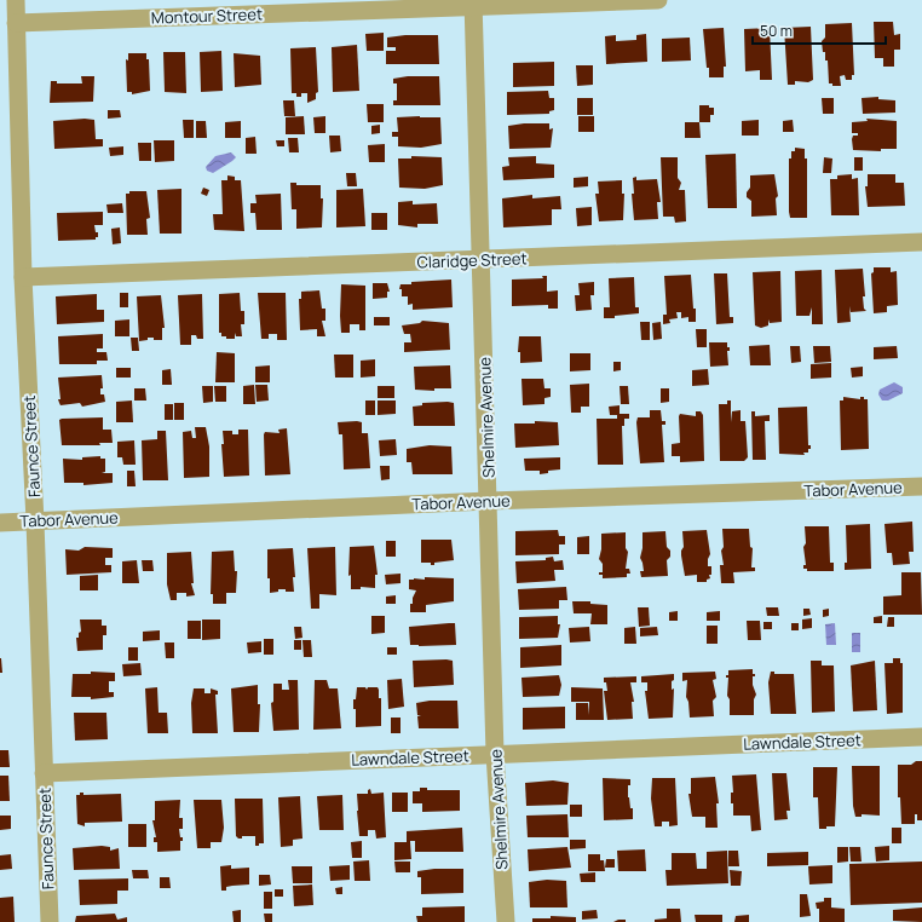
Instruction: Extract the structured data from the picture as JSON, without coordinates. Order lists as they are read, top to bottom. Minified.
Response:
{"streets":{"street":["Montour Street","Claridge Street","Shelmire Avenue","Faunce Street","Tabor Avenue","Lawndale Street"]},"crossings":[["Montour Street","Shelmire Avenue"],["Montour Street","Faunce Street"],["Claridge Street","Shelmire Avenue"],["Claridge Street","Faunce Street"],["Shelmire Avenue","Tabor Avenue"],["Shelmire Avenue","Lawndale Street"],["Faunce Street","Tabor Avenue"],["Faunce Street","Lawndale Street"]],"scale_bar":"50 m"}
